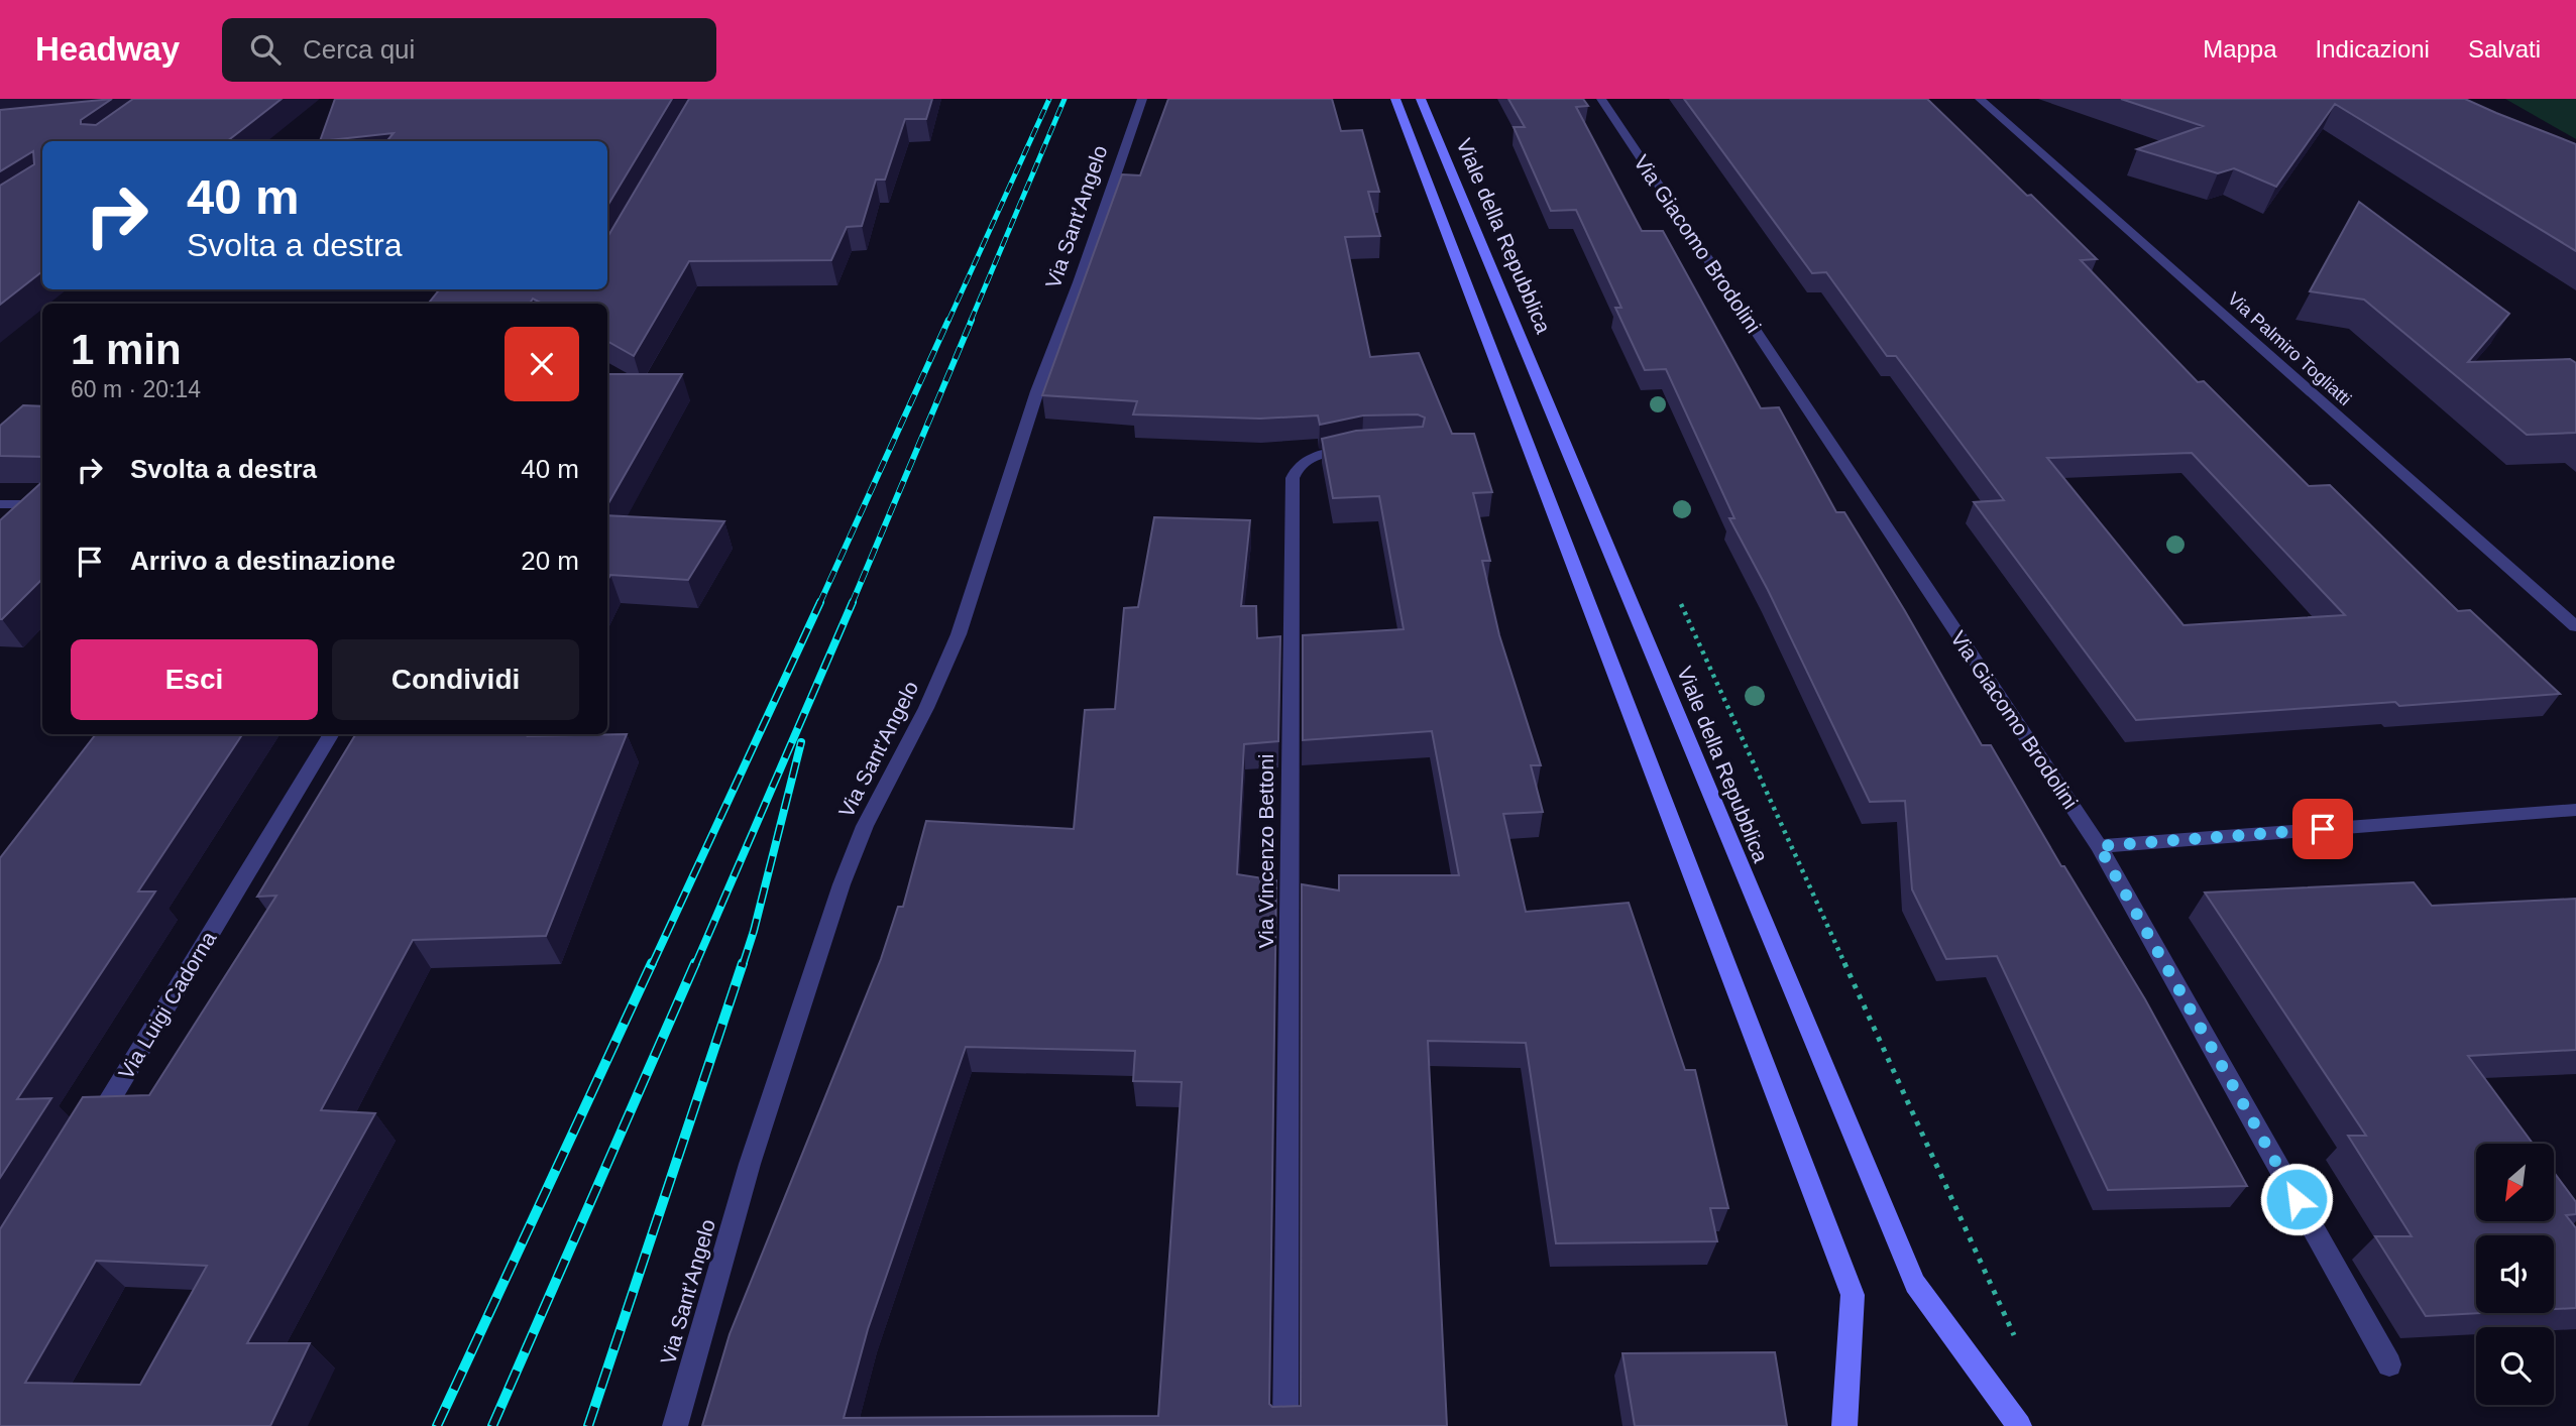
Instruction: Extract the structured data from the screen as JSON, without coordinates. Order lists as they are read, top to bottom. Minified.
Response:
{"streets":{"street":["Via Sant'Angelo","Viale della Repubblica","Via Giacomo Brodolini","Via Palmiro Togliatti","Via Vincenzo Bettoni","Via Luigi Cadorna"]},"north":"bottom left","page":{"header":"Headway","search":"Cerca qui","nav":["Mappa","Indicazioni","Salvati"],"turn":["40 m","Svolta a destra"],"heading":["1 min","60 m · 20:14"],"list":[{"name":"Svolta a destra","value":"40 m"},{"name":"Arrivo a destinazione","value":"20 m"}],"buttons":["Esci","Condividi"]}}
